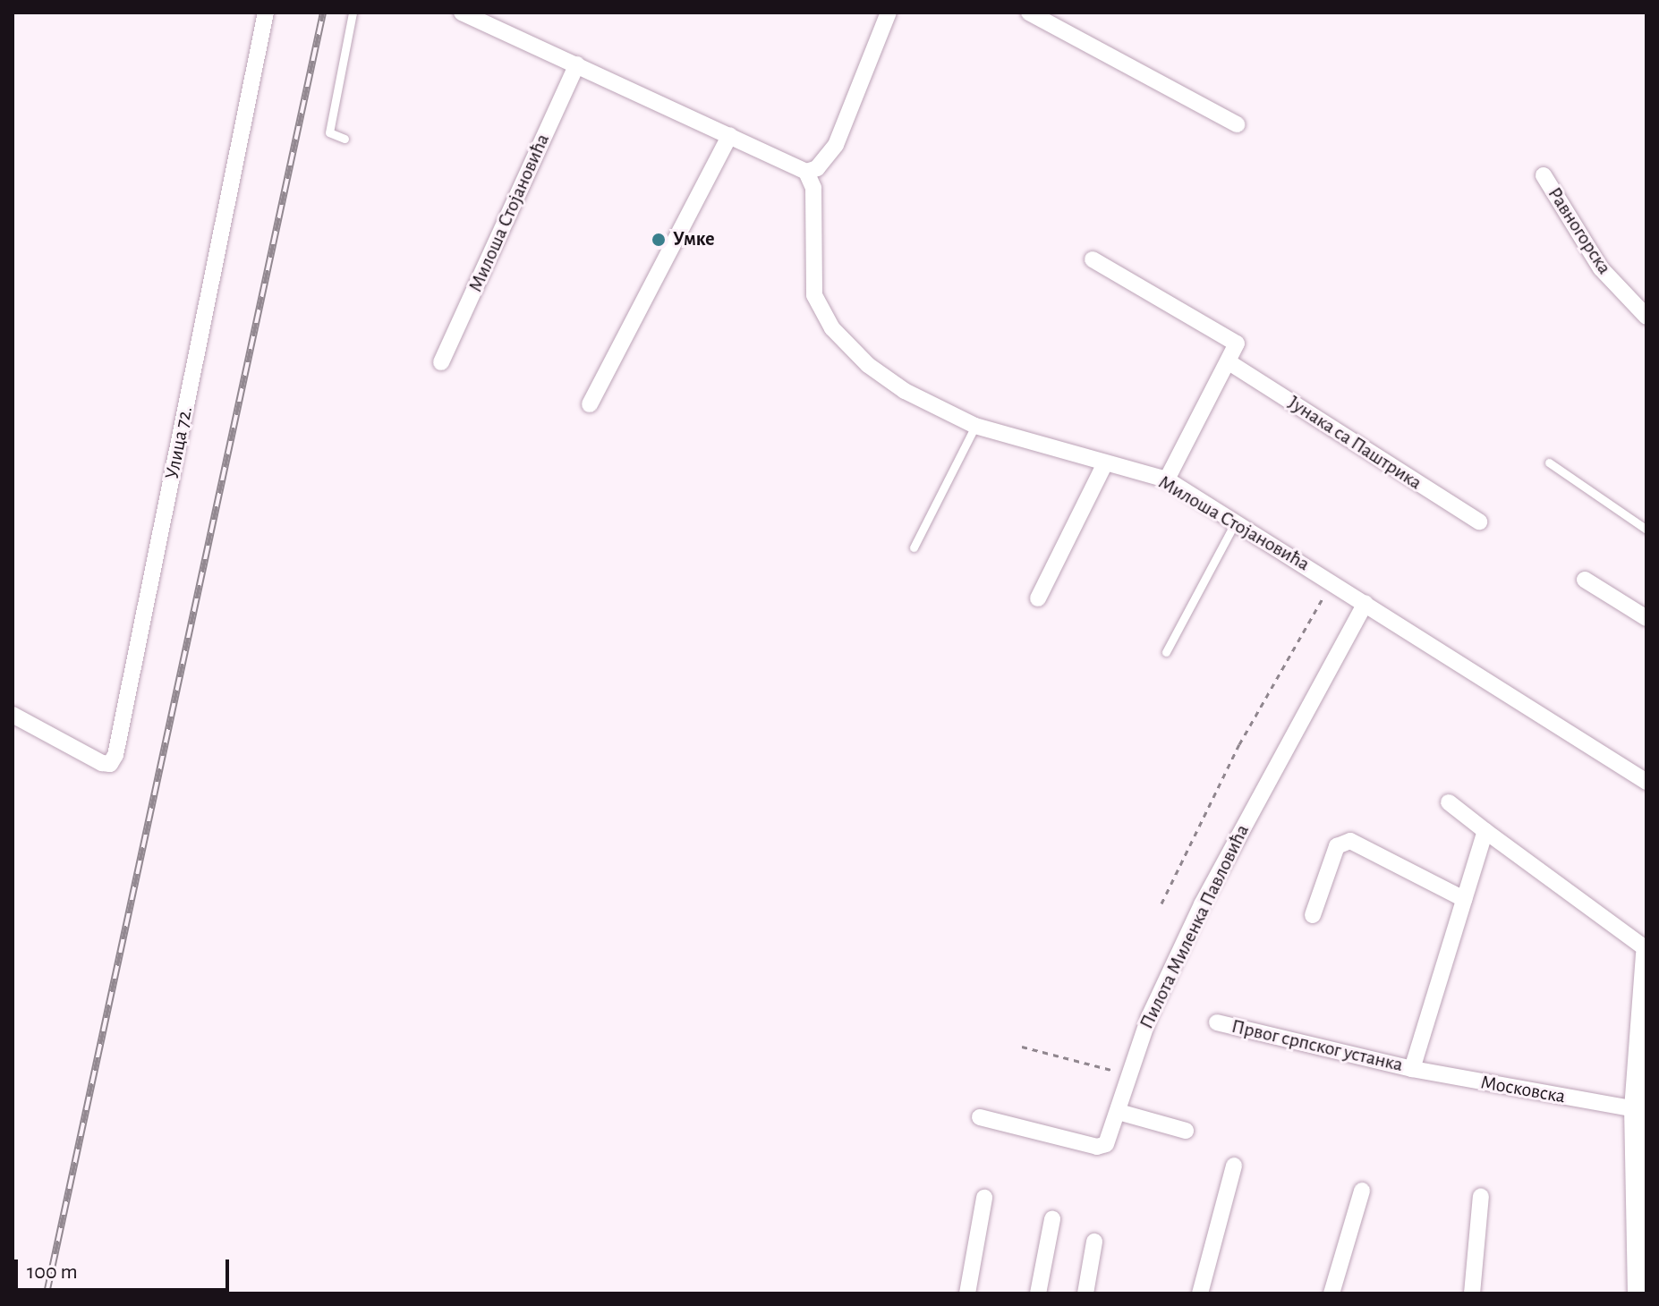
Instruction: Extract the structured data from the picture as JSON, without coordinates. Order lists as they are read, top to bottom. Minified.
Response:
{"streets":{"street":["Милоша Стојановића","Равногорска","Улица 72.","Јунака са Паштрика","Пилота Миленка Павловића","Првог српског устанка","Московска"]},"crossings":[["Милоша Стојановића","Пилота Миленка Павловића"],["Првог српског устанка","Московска"]],"places":["Умке"],"scale_bar":"100 m"}
